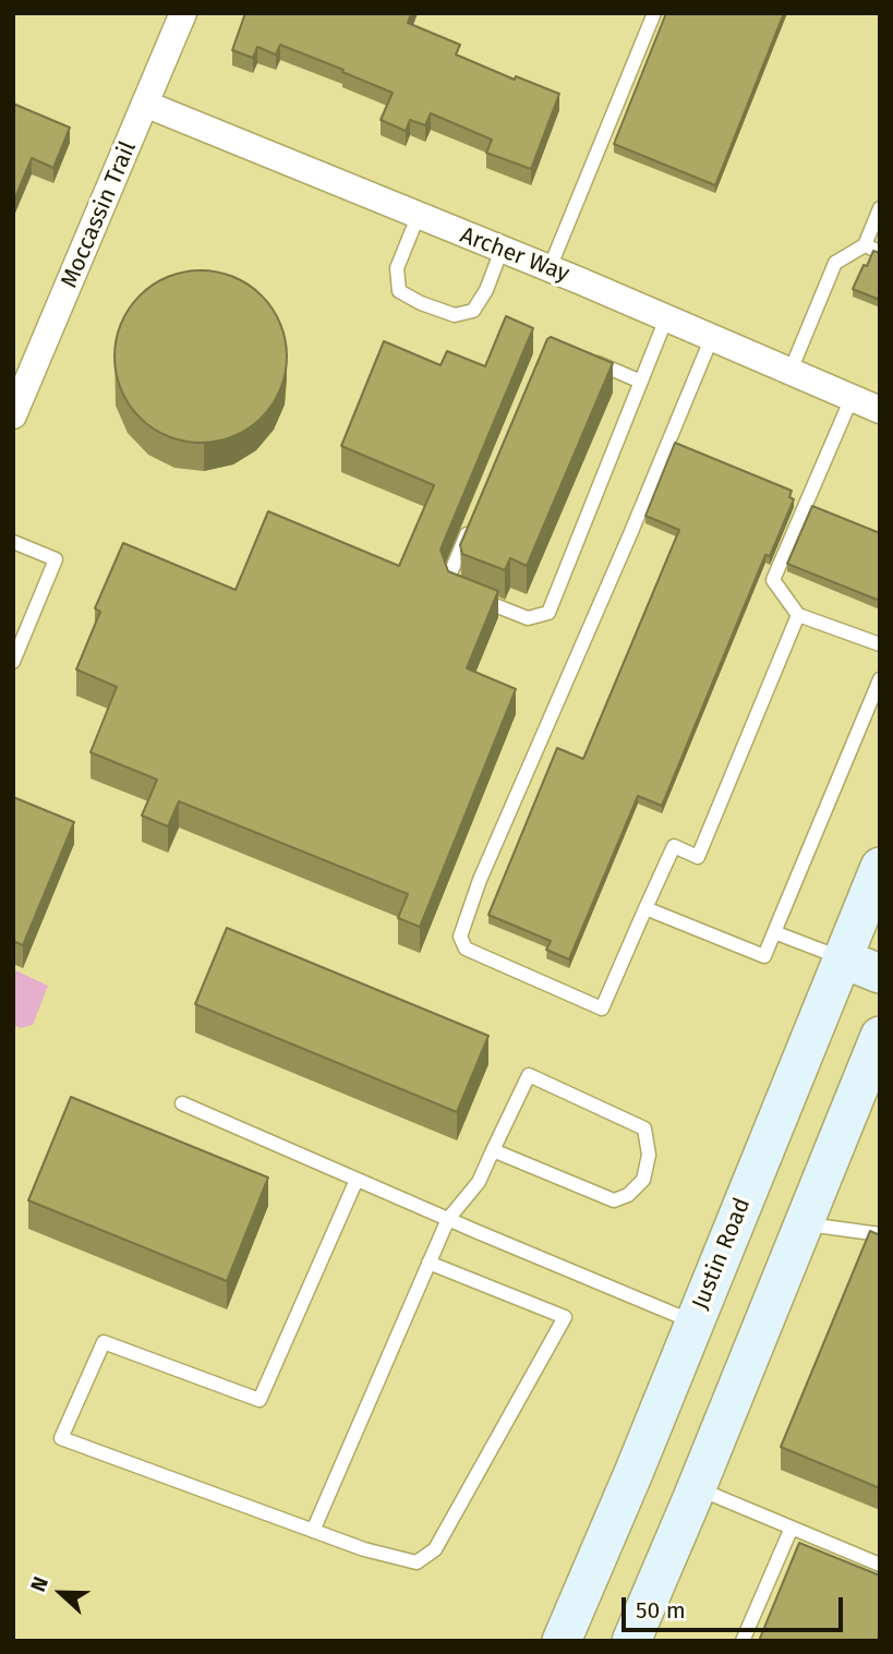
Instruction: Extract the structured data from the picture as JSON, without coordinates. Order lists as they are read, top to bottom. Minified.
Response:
{"streets":{"main road":["Justin Road"],"street":["Moccassin Trail","Archer Way"]},"crossings":[["Moccassin Trail","Archer Way"]],"scale_bar":"50 m","north":"left"}
